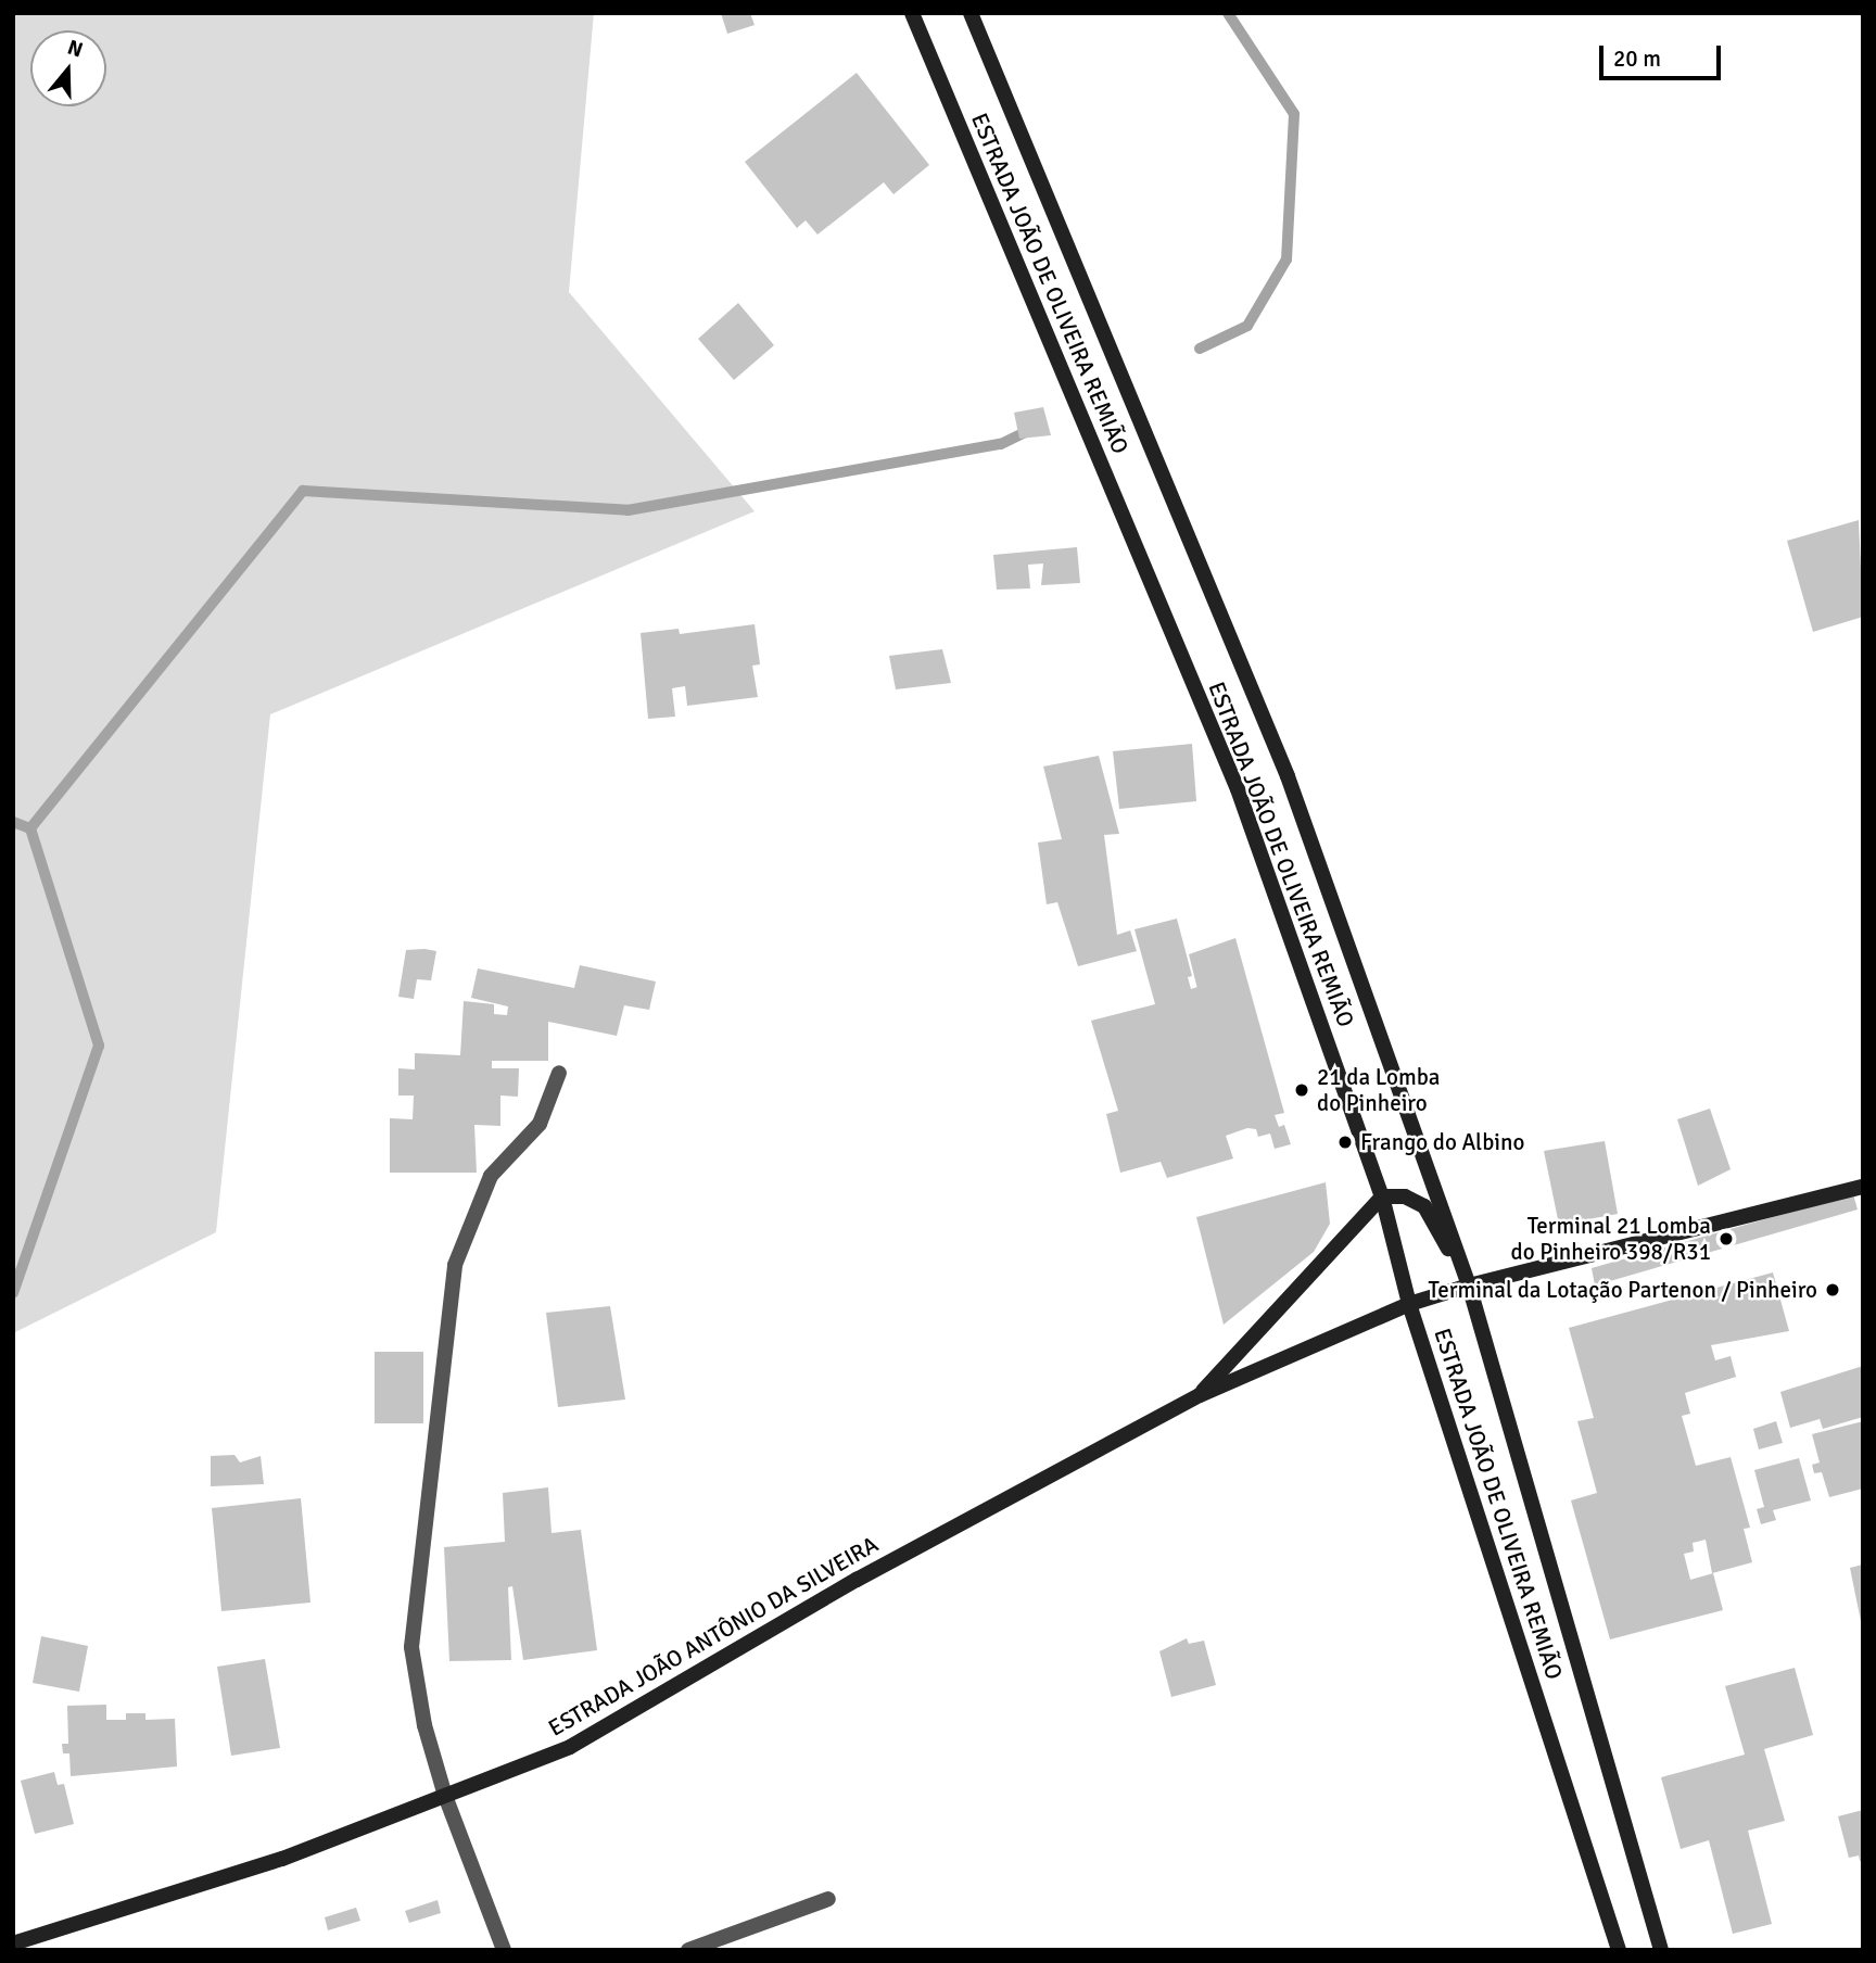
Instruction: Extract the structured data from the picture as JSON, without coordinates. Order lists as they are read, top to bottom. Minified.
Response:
{"streets":{"main road":["ESTRADA JOÃO DE OLIVEIRA REMIÃO","ESTRADA JOÃO ANTÔNIO DA SILVEIRA"]},"crossings":[["ESTRADA JOÃO DE OLIVEIRA REMIÃO","ESTRADA JOÃO ANTÔNIO DA SILVEIRA"]],"places":["21 da Lomba do Pinheiro","Frango do Albino","Terminal 21 Lomba do Pinheiro 398/R31","Terminal da Lotação Partenon / Pinheiro"],"scale_bar":"20 m","north":"top"}
